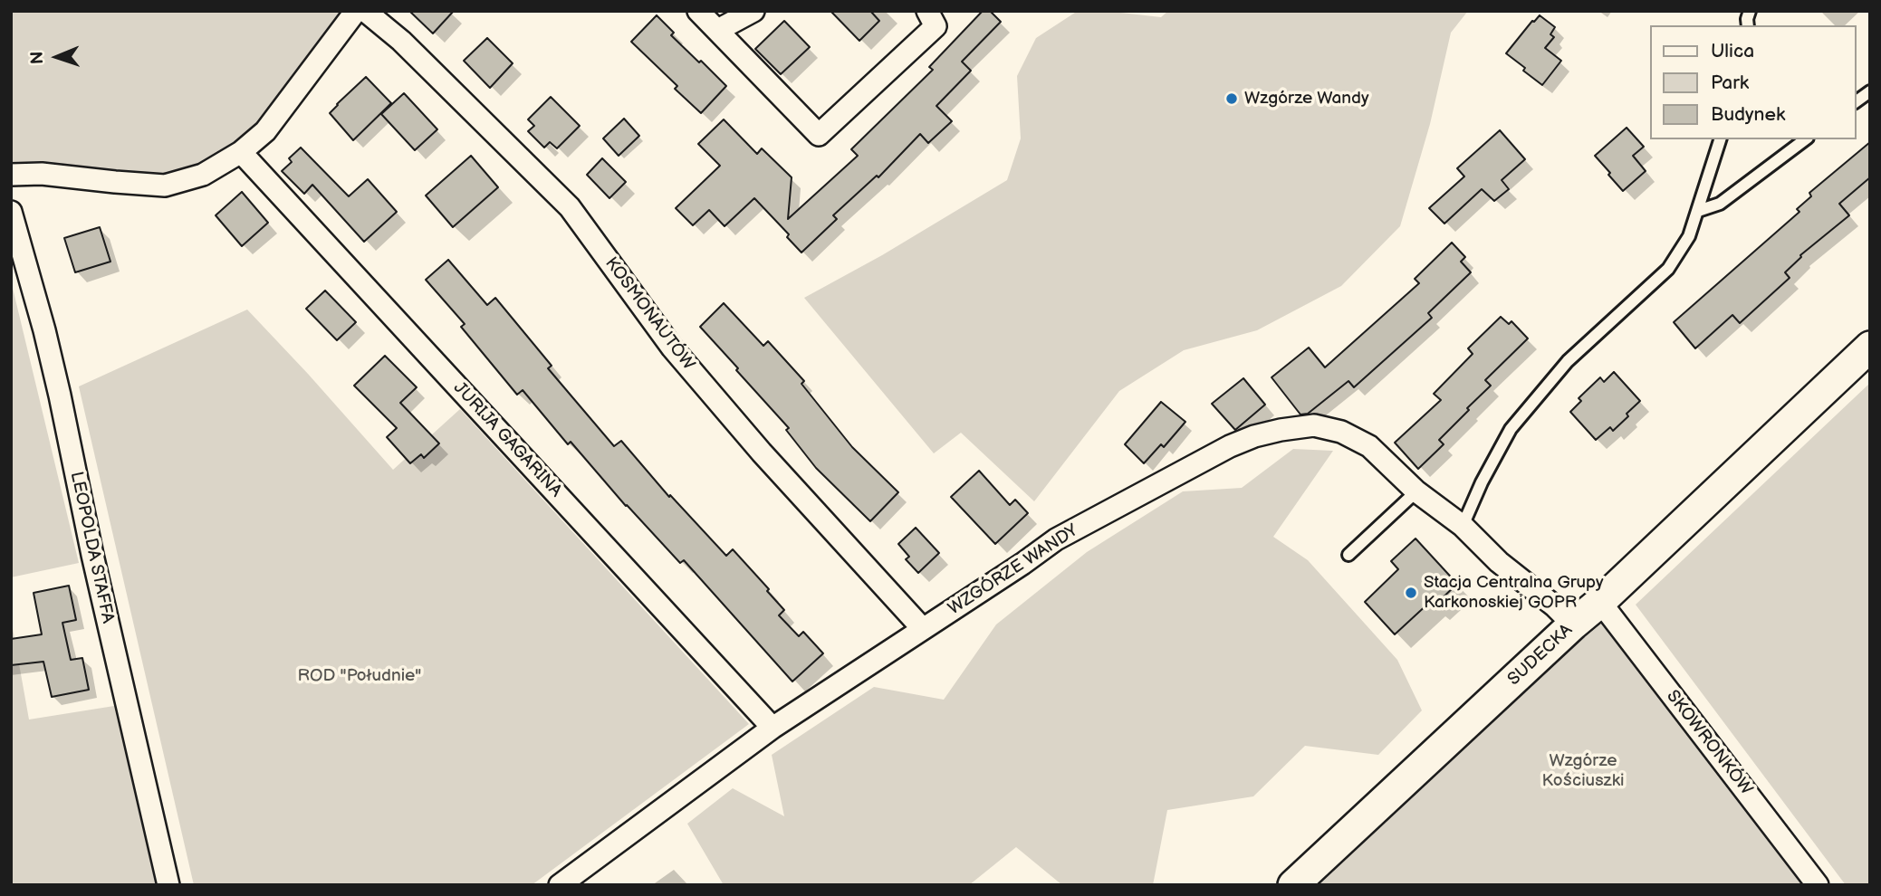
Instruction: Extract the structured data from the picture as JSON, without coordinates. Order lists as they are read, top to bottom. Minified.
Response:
{"streets":{"street":["KOSMONAUTÓW","JURIJA GAGARINA","LEOPOLDA STAFFA","WZGÓRZE WANDY","SUDECKA","SKOWRONKÓW"]},"crossings":[["KOSMONAUTÓW","WZGÓRZE WANDY"],["JURIJA GAGARINA","WZGÓRZE WANDY"],["WZGÓRZE WANDY","SUDECKA"],["SUDECKA","SKOWRONKÓW"]],"parks":["ROD \"Południe\"","Wzgórze Kościuszki"],"places":["Wzgórze Wandy","Stacja Centralna Grupy Karkonoskiej GOPR"],"legend":["Ulica","Park","Budynek"],"north":"left"}
